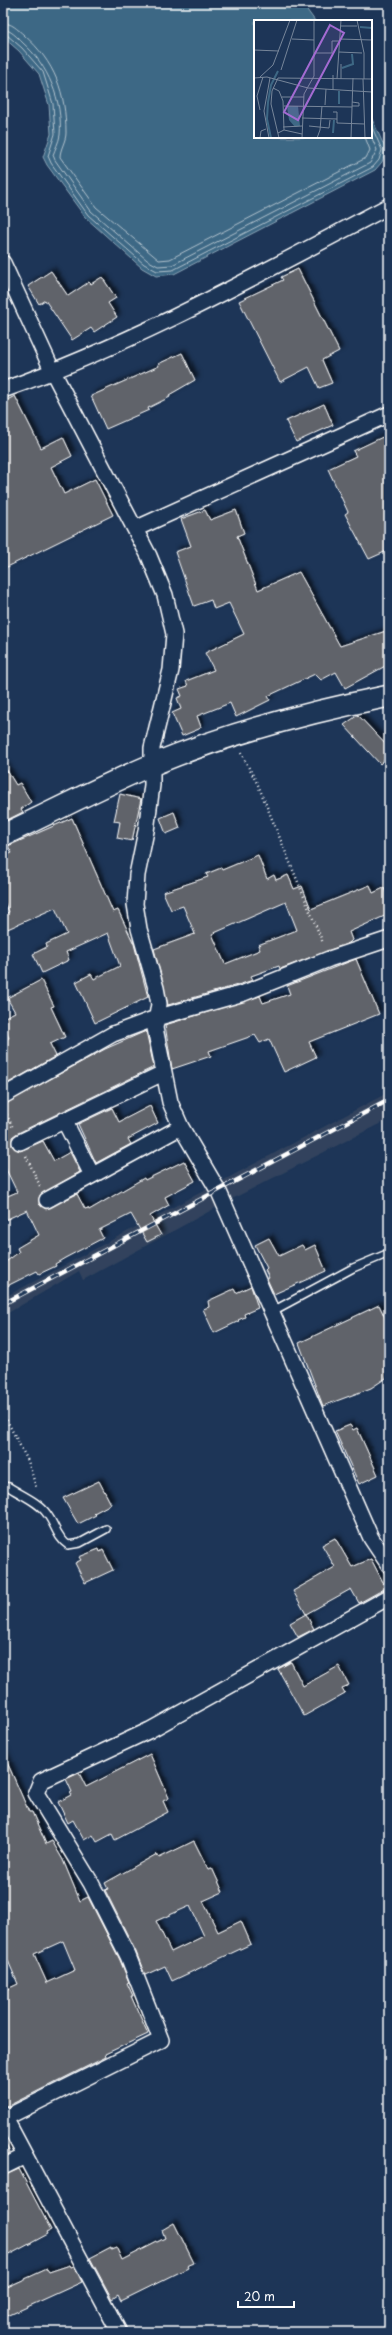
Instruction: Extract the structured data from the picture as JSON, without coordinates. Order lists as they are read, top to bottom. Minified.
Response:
{"scale_bar":"20 m"}
